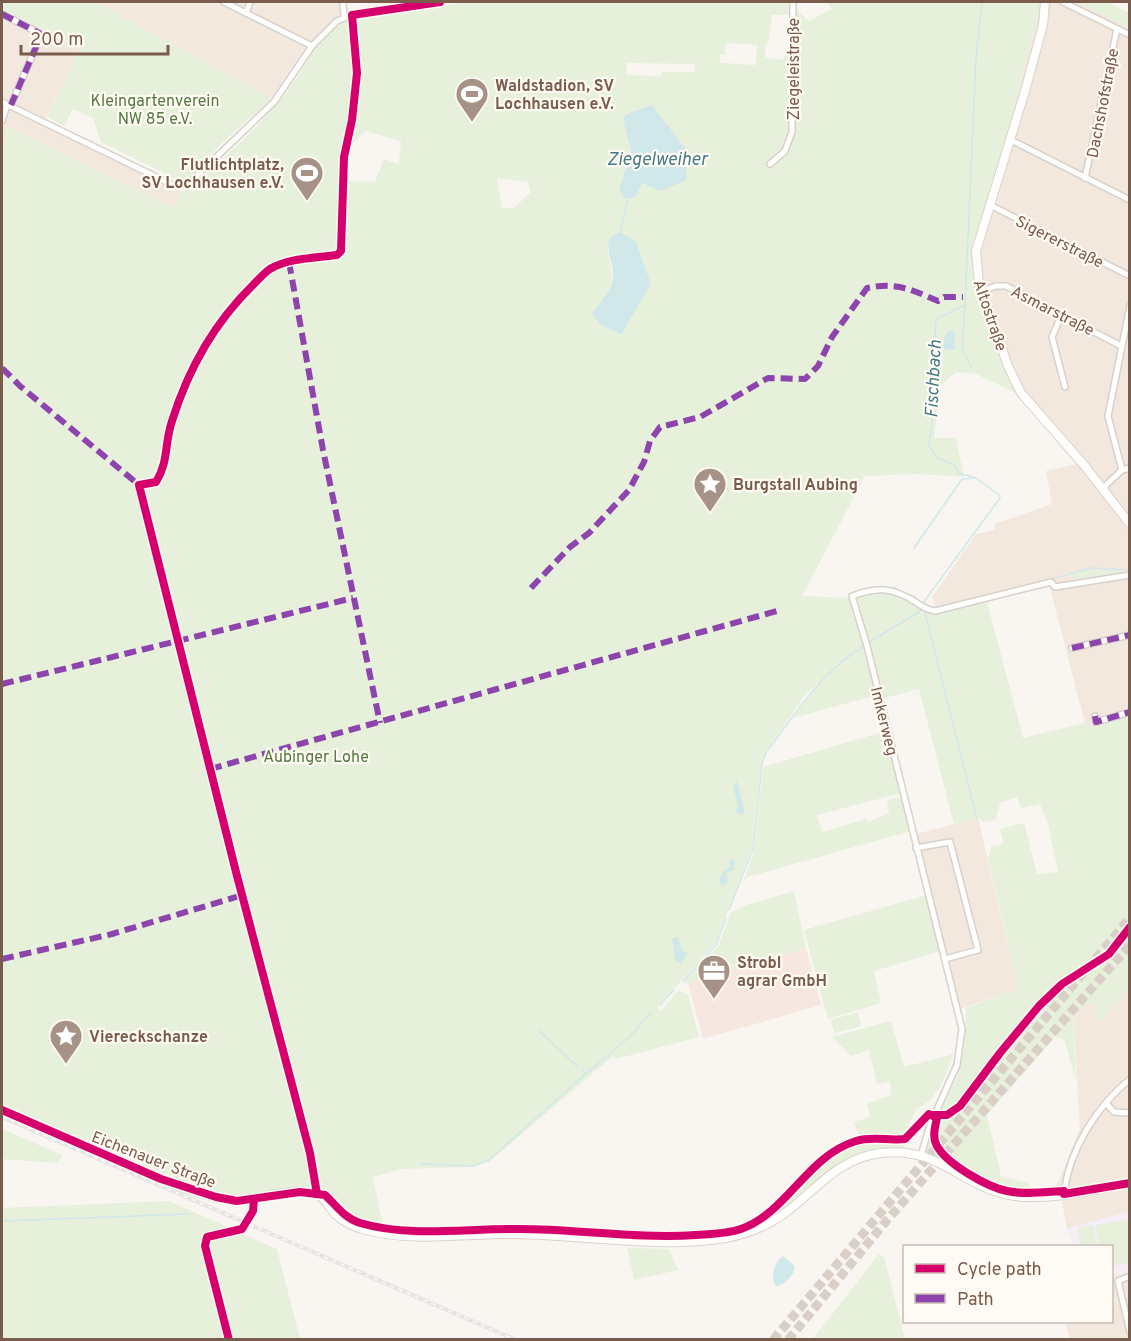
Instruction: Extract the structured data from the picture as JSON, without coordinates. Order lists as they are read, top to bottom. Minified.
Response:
{"streets":{"street":["Ziegeleistraße","Dachshofstraße","Sigererstraße","Asmarstraße","Altostraße","Imkerweg","Eichenauer Straße"]},"crossings":[["Sigererstraße","Altostraße"],["Asmarstraße","Altostraße"],["Imkerweg","Eichenauer Straße"]],"water":["Ziegelweiher","Fischbach"],"parks":["Kleingartenverein NW 85 e.V.","Aubinger Lohe"],"places":{"sports":["Waldstadion, SV Lochhausen e.V.","Flutlichtplatz, SV Lochhausen e.V."],"place":["Burgstall Aubing","Viereckschanze"],"office":["Strobl agrar GmbH"]},"legend":["Cycle path","Path"],"scale_bar":"200 m"}
